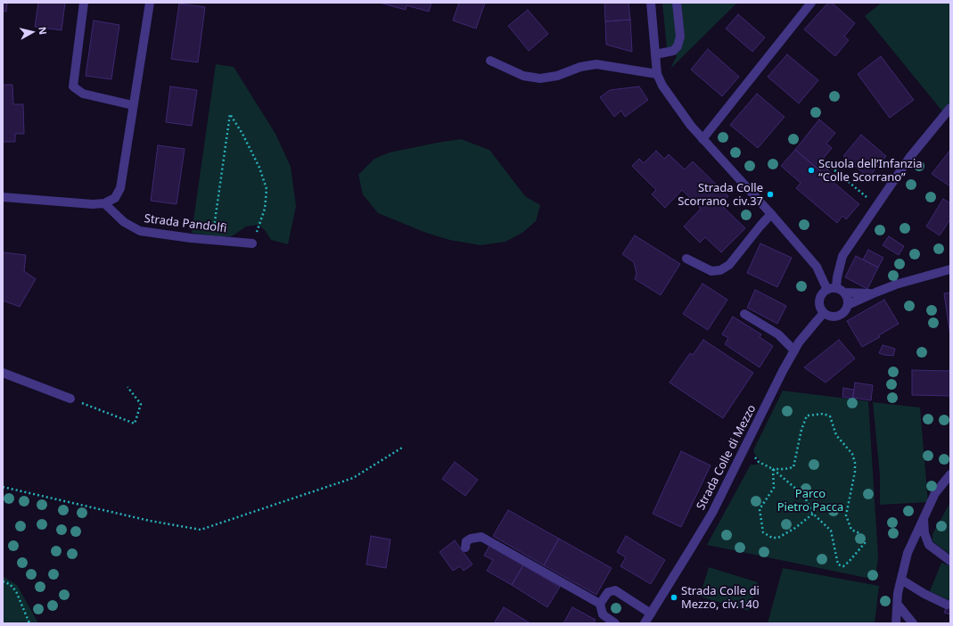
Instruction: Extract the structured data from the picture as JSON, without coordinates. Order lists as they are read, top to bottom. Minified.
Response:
{"streets":{"street":["Strada Pandolfi","Strada Colle di Mezzo"]},"parks":["Parco Pietro Pacca"],"places":["Scuola dell’Infanzia “Colle Scorrano”","Strada Colle Scorrano, civ.37","Strada Colle di Mezzo, civ.140"],"north":"right"}
